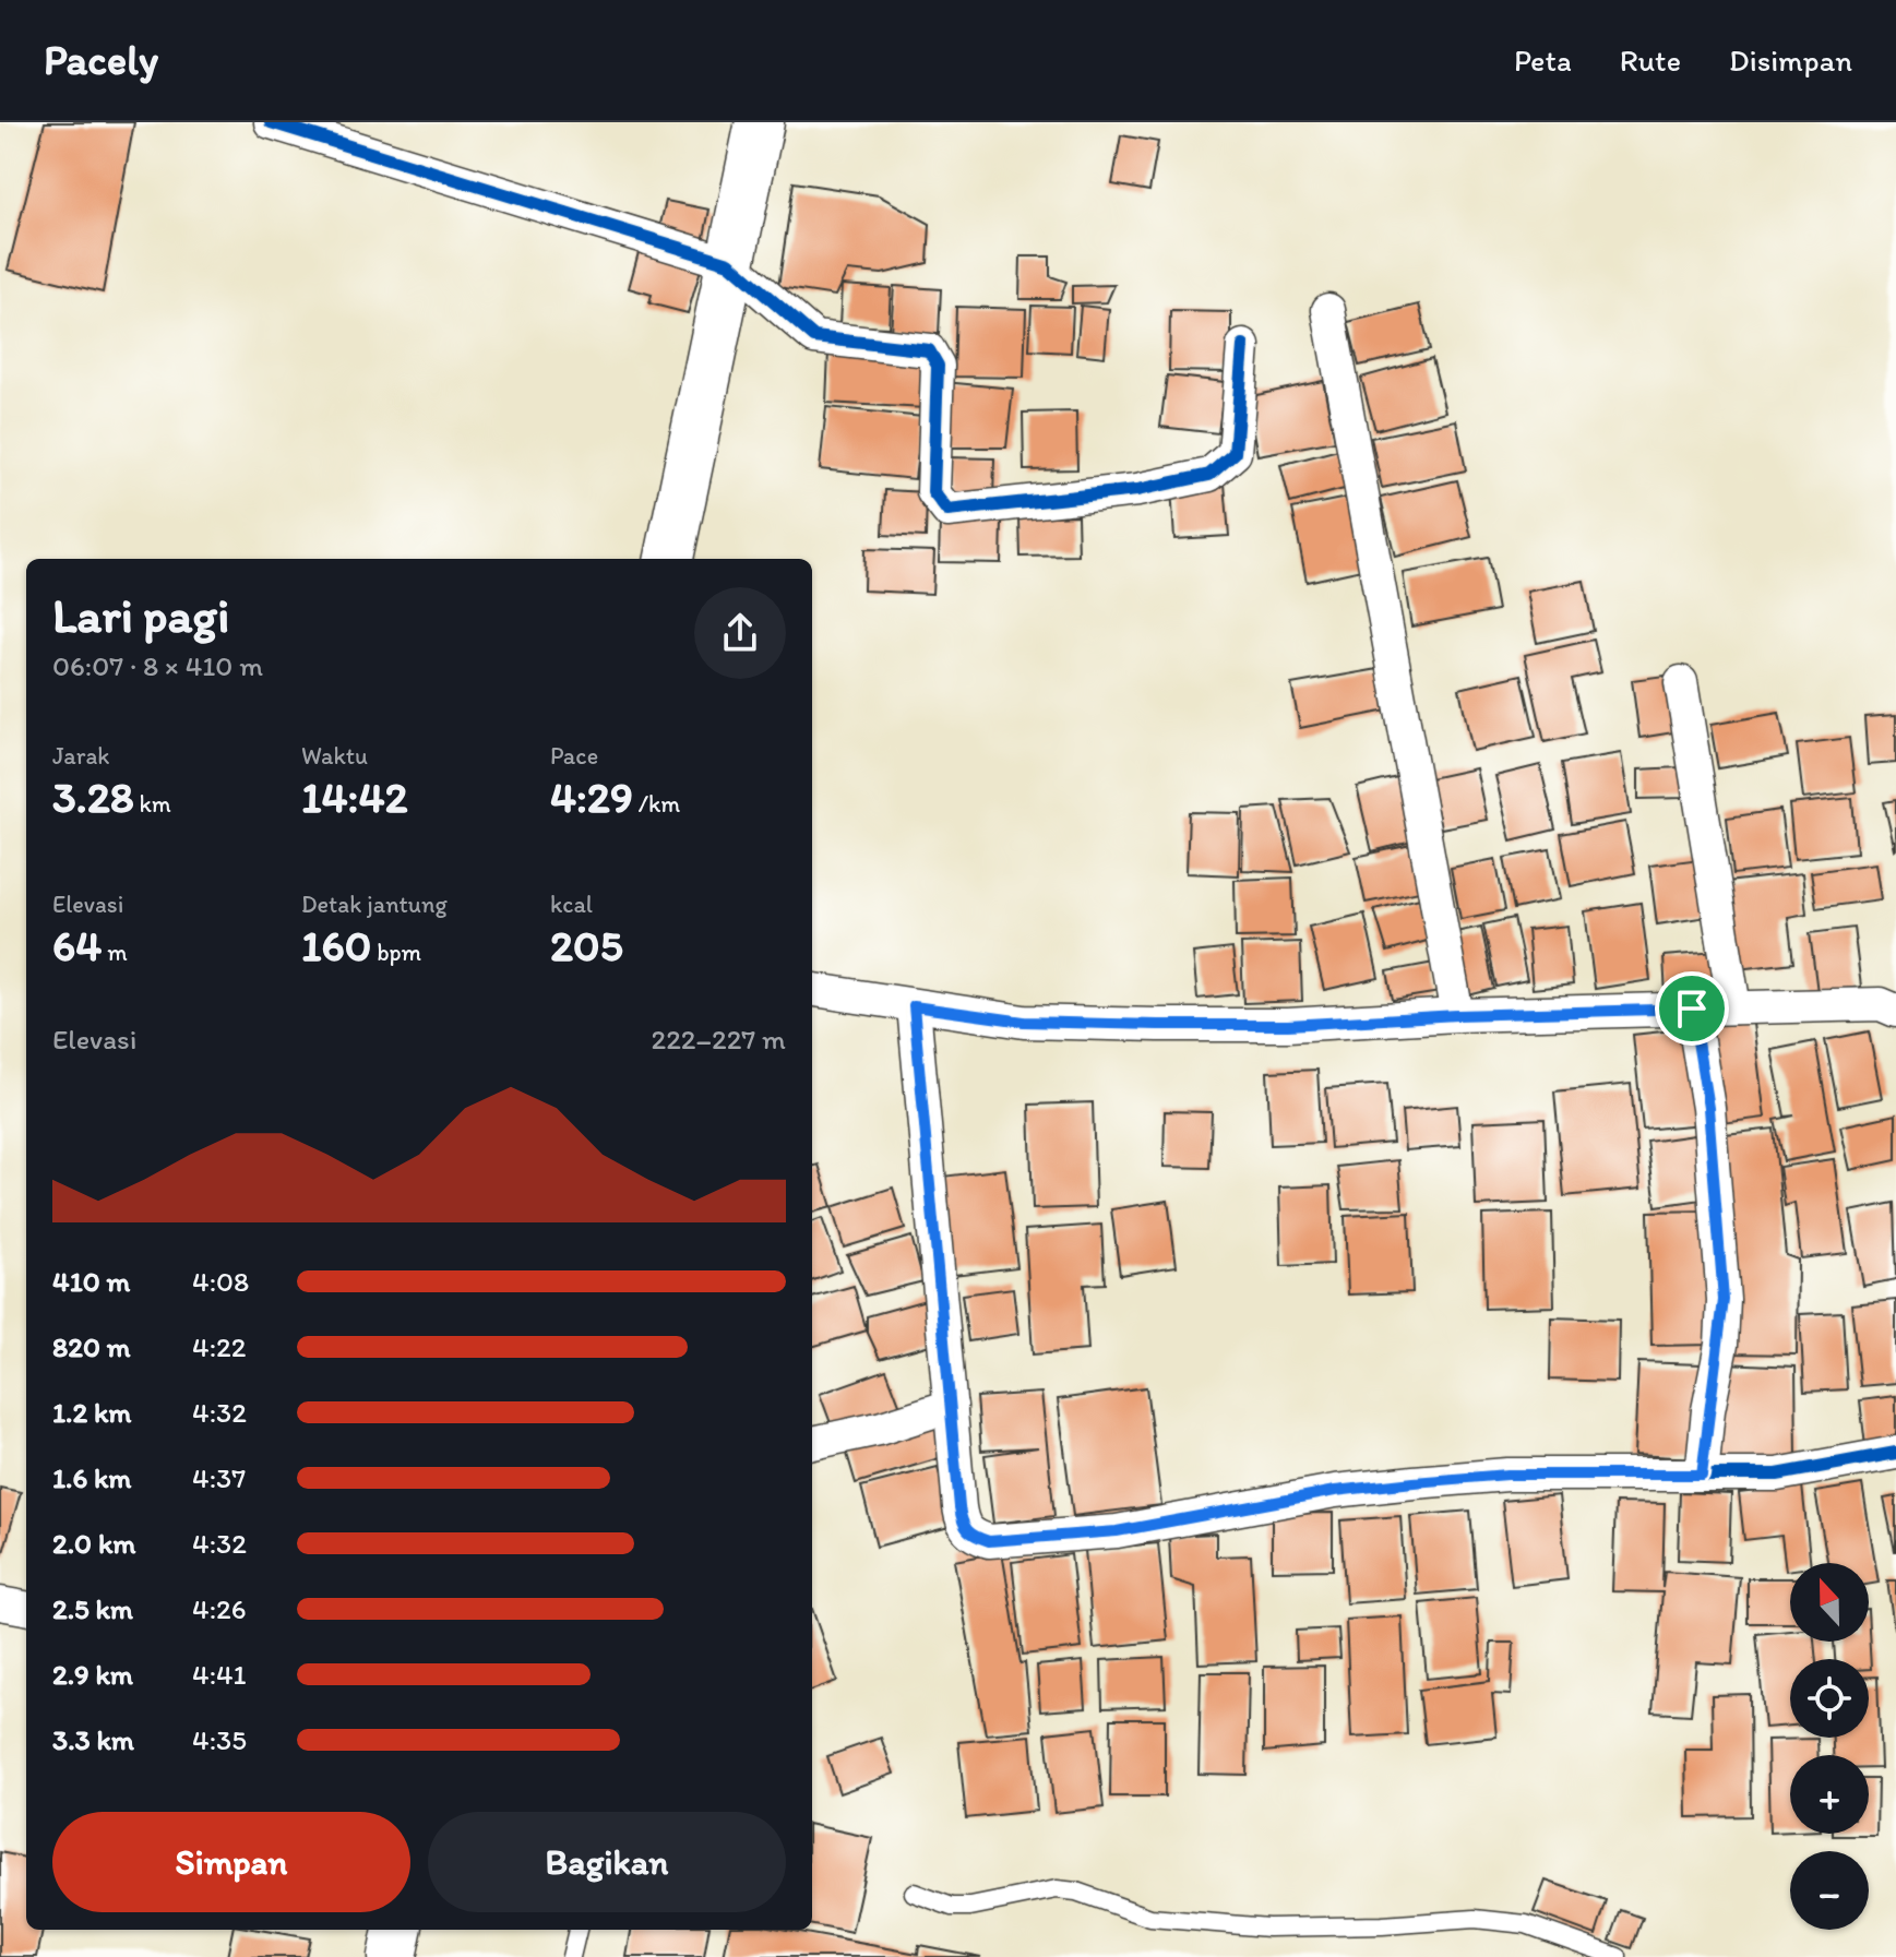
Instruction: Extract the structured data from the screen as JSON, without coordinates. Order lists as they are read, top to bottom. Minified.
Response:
{"north":"top","page":{"header":"Pacely","nav":["Peta","Rute","Disimpan"],"heading":["Lari pagi","06:07 · 8 × 410 m"],"stats":[["Jarak","3.28 km"],["Waktu","14:42"],["Pace","4:29 /km"],["Elevasi","64 m"],["Detak jantung","160 bpm"],["kcal","205"]],"chart":["Elevasi","222–227 m"],"list":[{"name":"410 m","note":"4:08"},{"name":"820 m","note":"4:22"},{"name":"1.2 km","note":"4:32"},{"name":"1.6 km","note":"4:37"},{"name":"2.0 km","note":"4:32"},{"name":"2.5 km","note":"4:26"},{"name":"2.9 km","note":"4:41"},{"name":"3.3 km","note":"4:35"}],"map_buttons":["+","−"],"buttons":["Simpan","Bagikan"]}}
